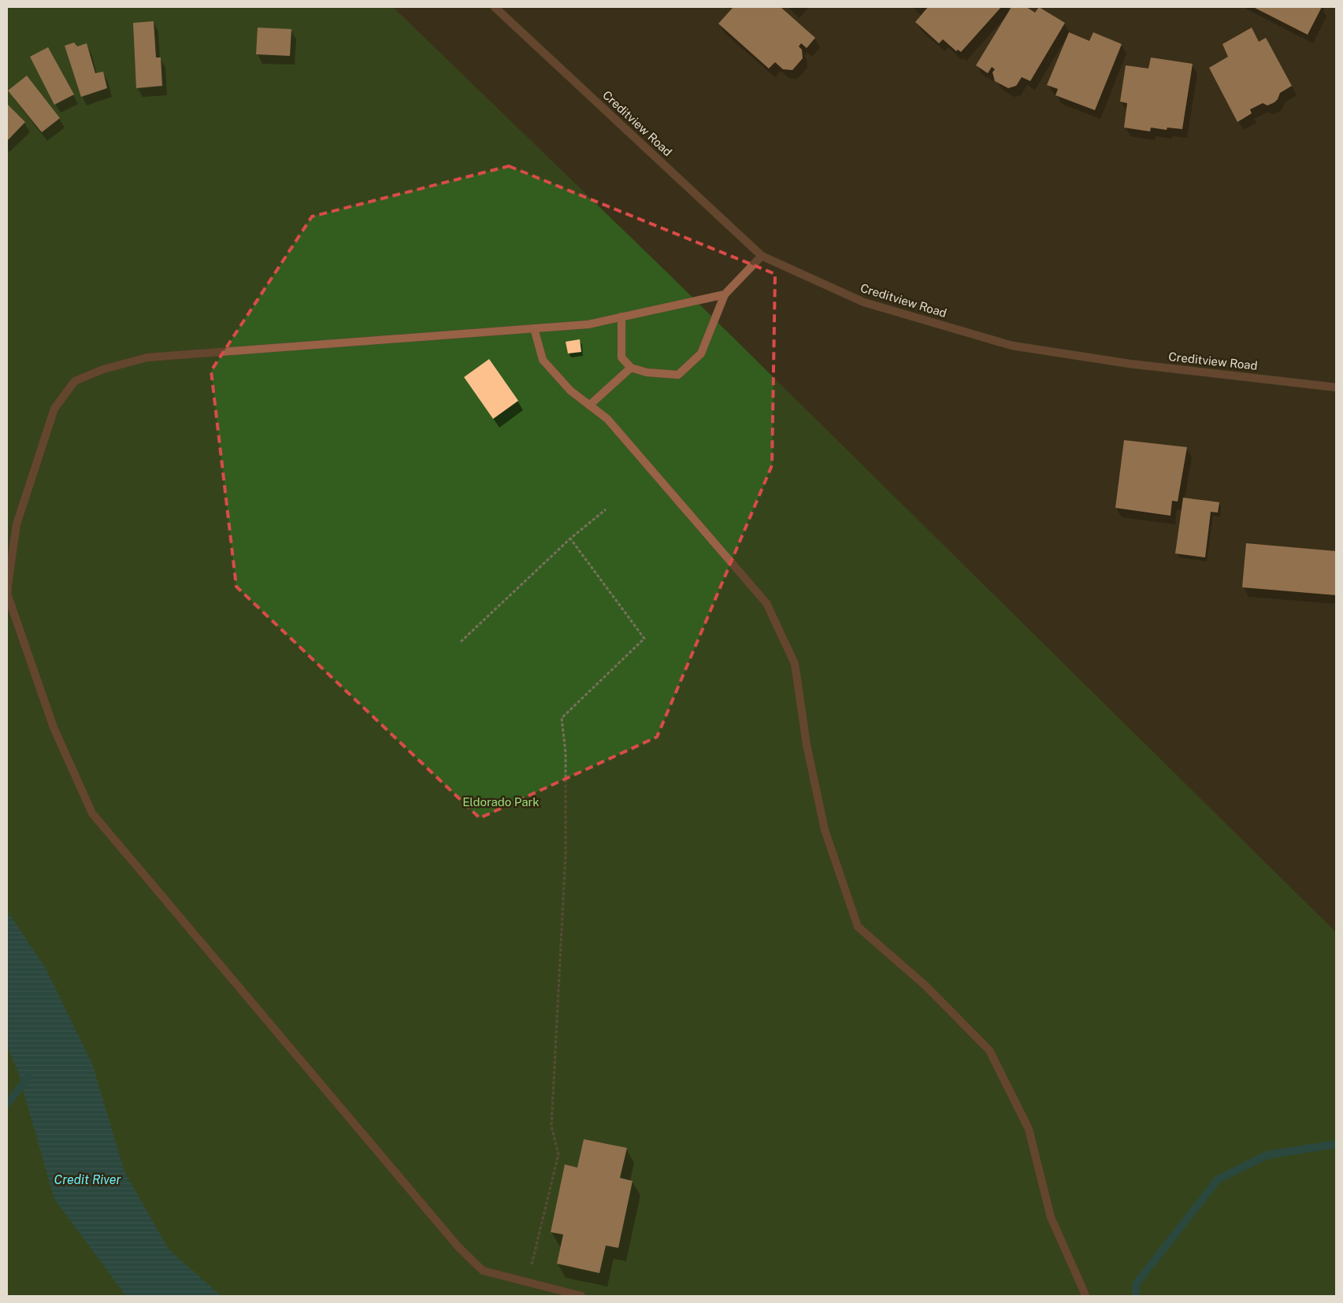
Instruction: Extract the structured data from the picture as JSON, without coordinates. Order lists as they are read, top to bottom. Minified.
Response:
{"streets":{"street":["Creditview Road"]},"water":["Credit River"],"parks":["Eldorado Park"]}
